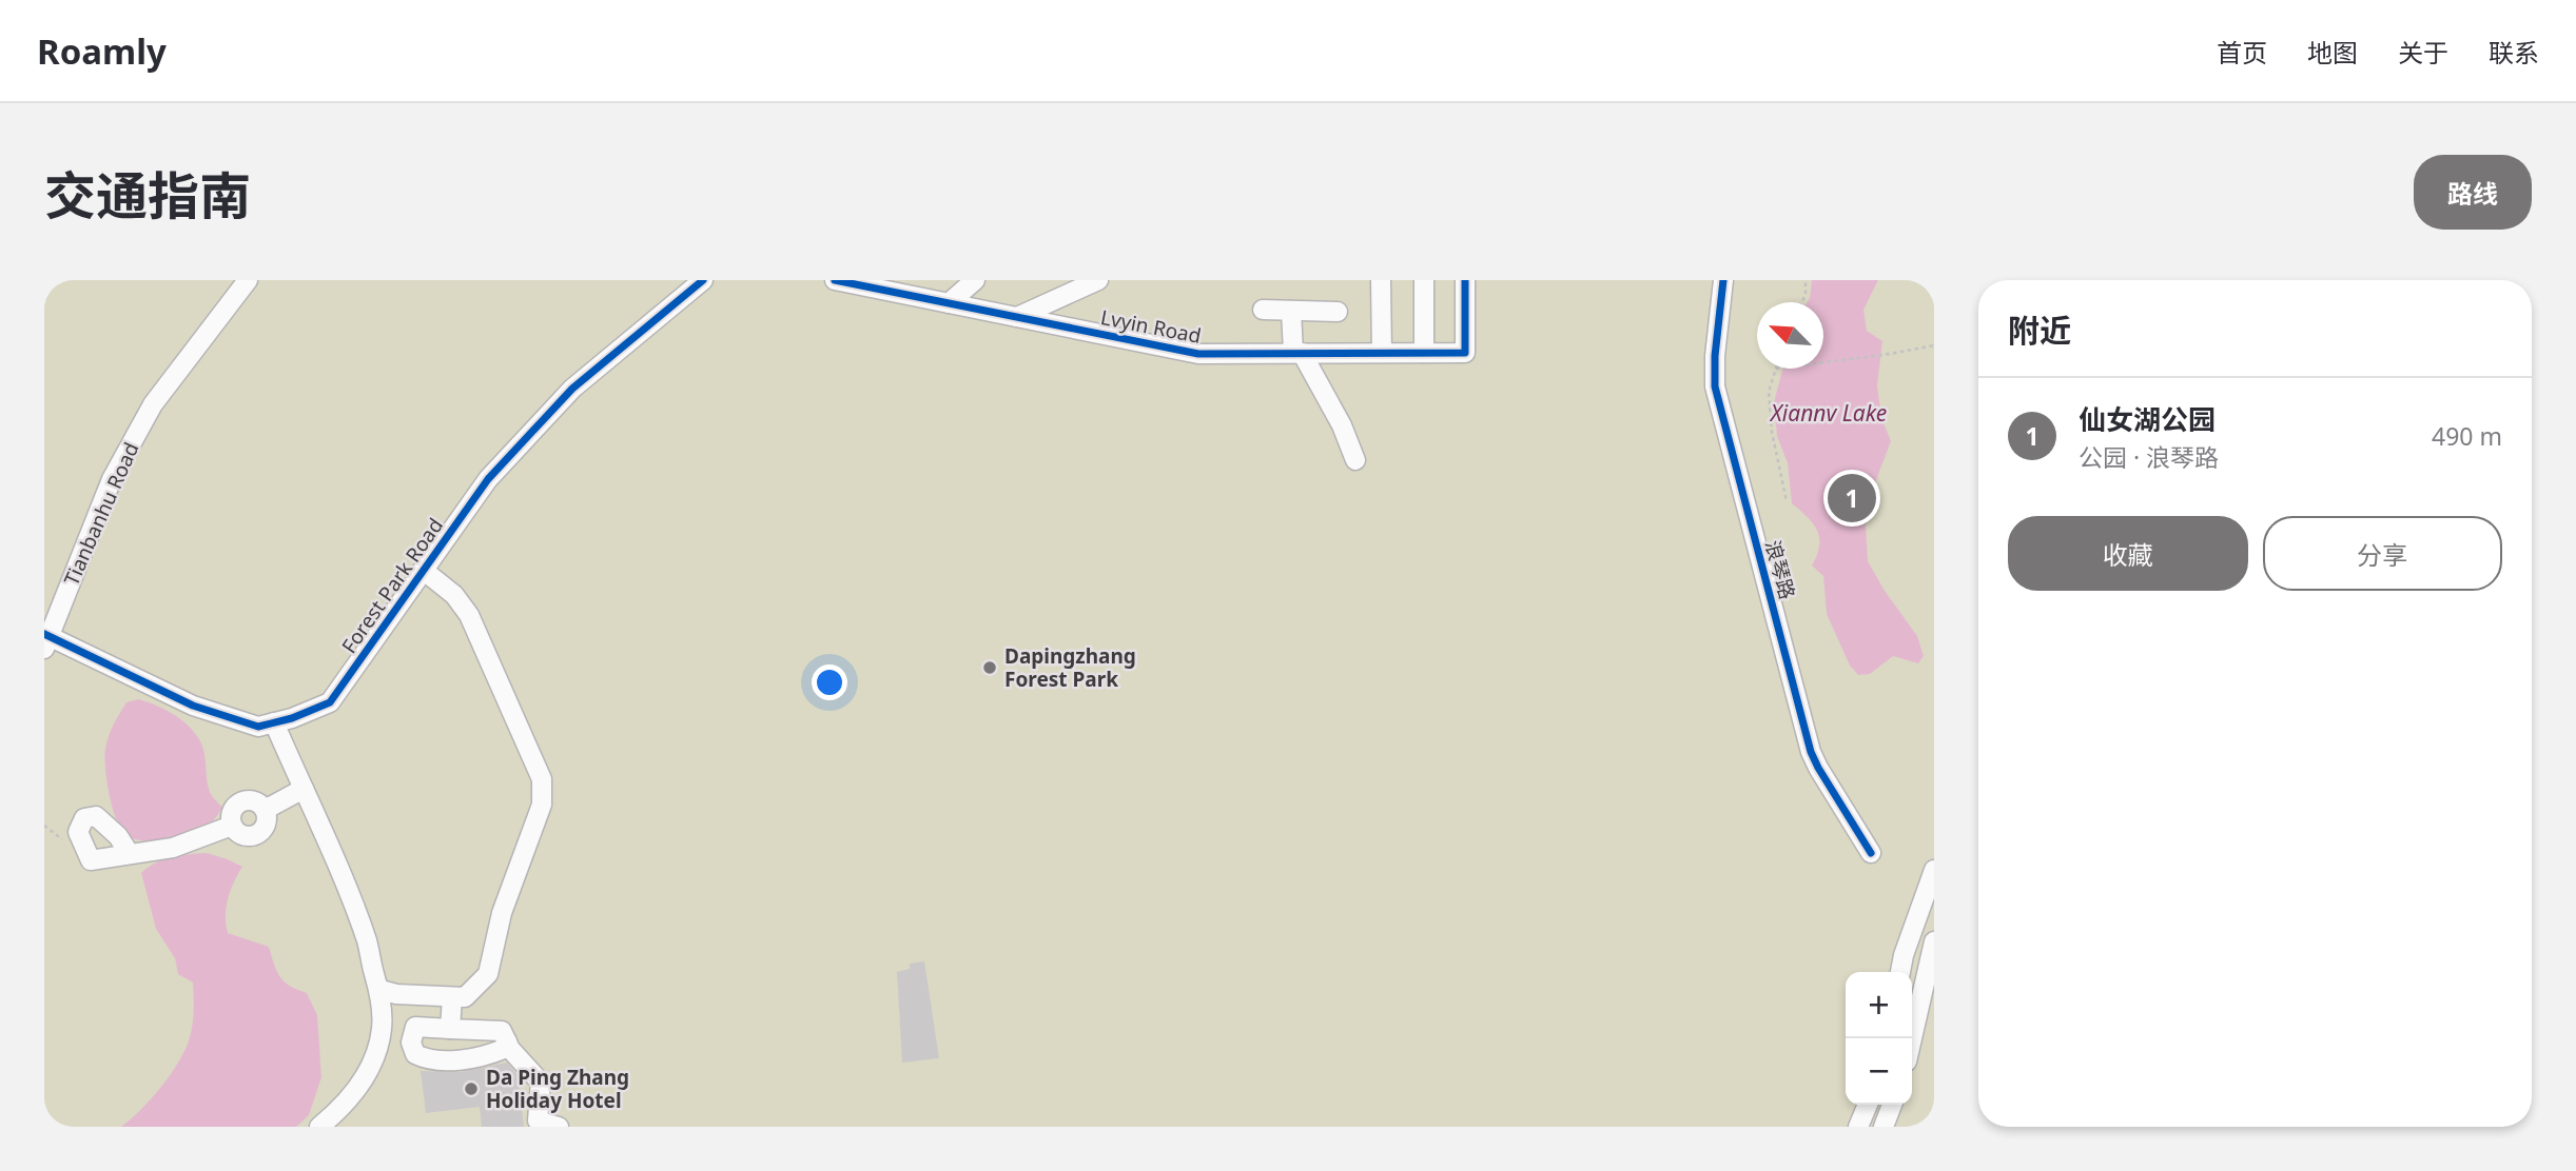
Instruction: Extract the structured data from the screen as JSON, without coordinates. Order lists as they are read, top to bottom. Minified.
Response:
{"streets":{"street":["Lvyin Road","Tianbanhu Road","浪琴路","Forest Park Road"]},"crossings":[["Tianbanhu Road","Forest Park Road"]],"water":["Xiannv Lake"],"places":["Dapingzhang Forest Park","Da Ping Zhang Holiday Hotel"],"north":"top left","page":{"header":"Roamly","nav":["首页","地图","关于","联系"],"title":"交通指南","buttons":["路线",["收藏","分享"]],"heading":"附近","list":[{"mark":"1","name":"仙女湖公园","note":"公园 · 浪琴路","value":"490 m"}],"pins":"1","map_buttons":["+","−"]}}
